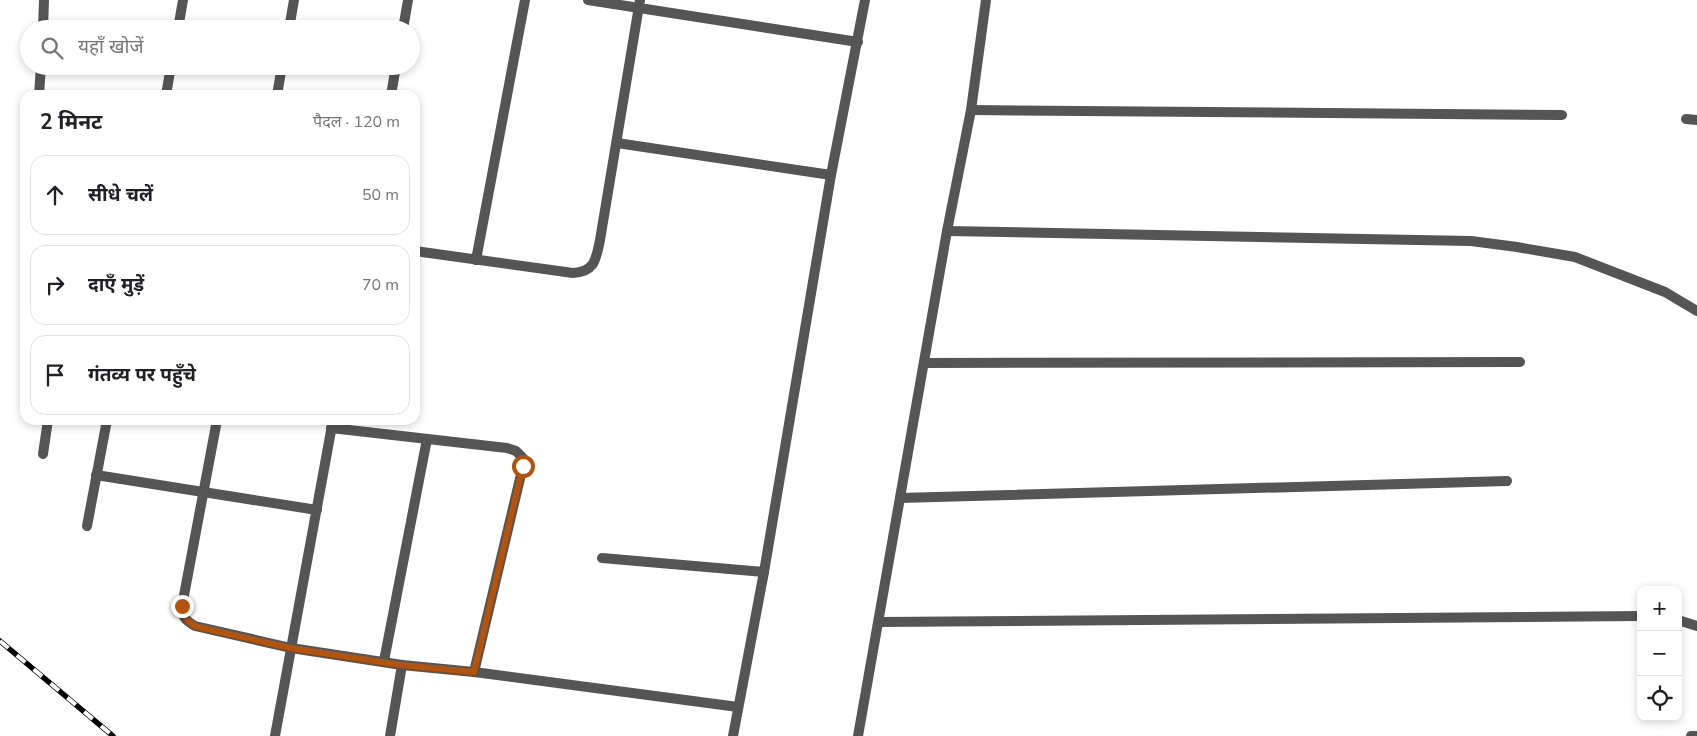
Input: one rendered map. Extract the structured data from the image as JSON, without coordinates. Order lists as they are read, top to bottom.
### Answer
{
  "page": {
    "search": "यहाँ खोजें",
    "heading": ["2 मिनट", "पैदल · 120 m"],
    "list": [
      ["सीधे चलें", "50 m"],
      ["दाएँ मुड़ें", "70 m"],
      "गंतव्य पर पहुँचे"
    ],
    "map_buttons": ["+", "−"]
  }
}
